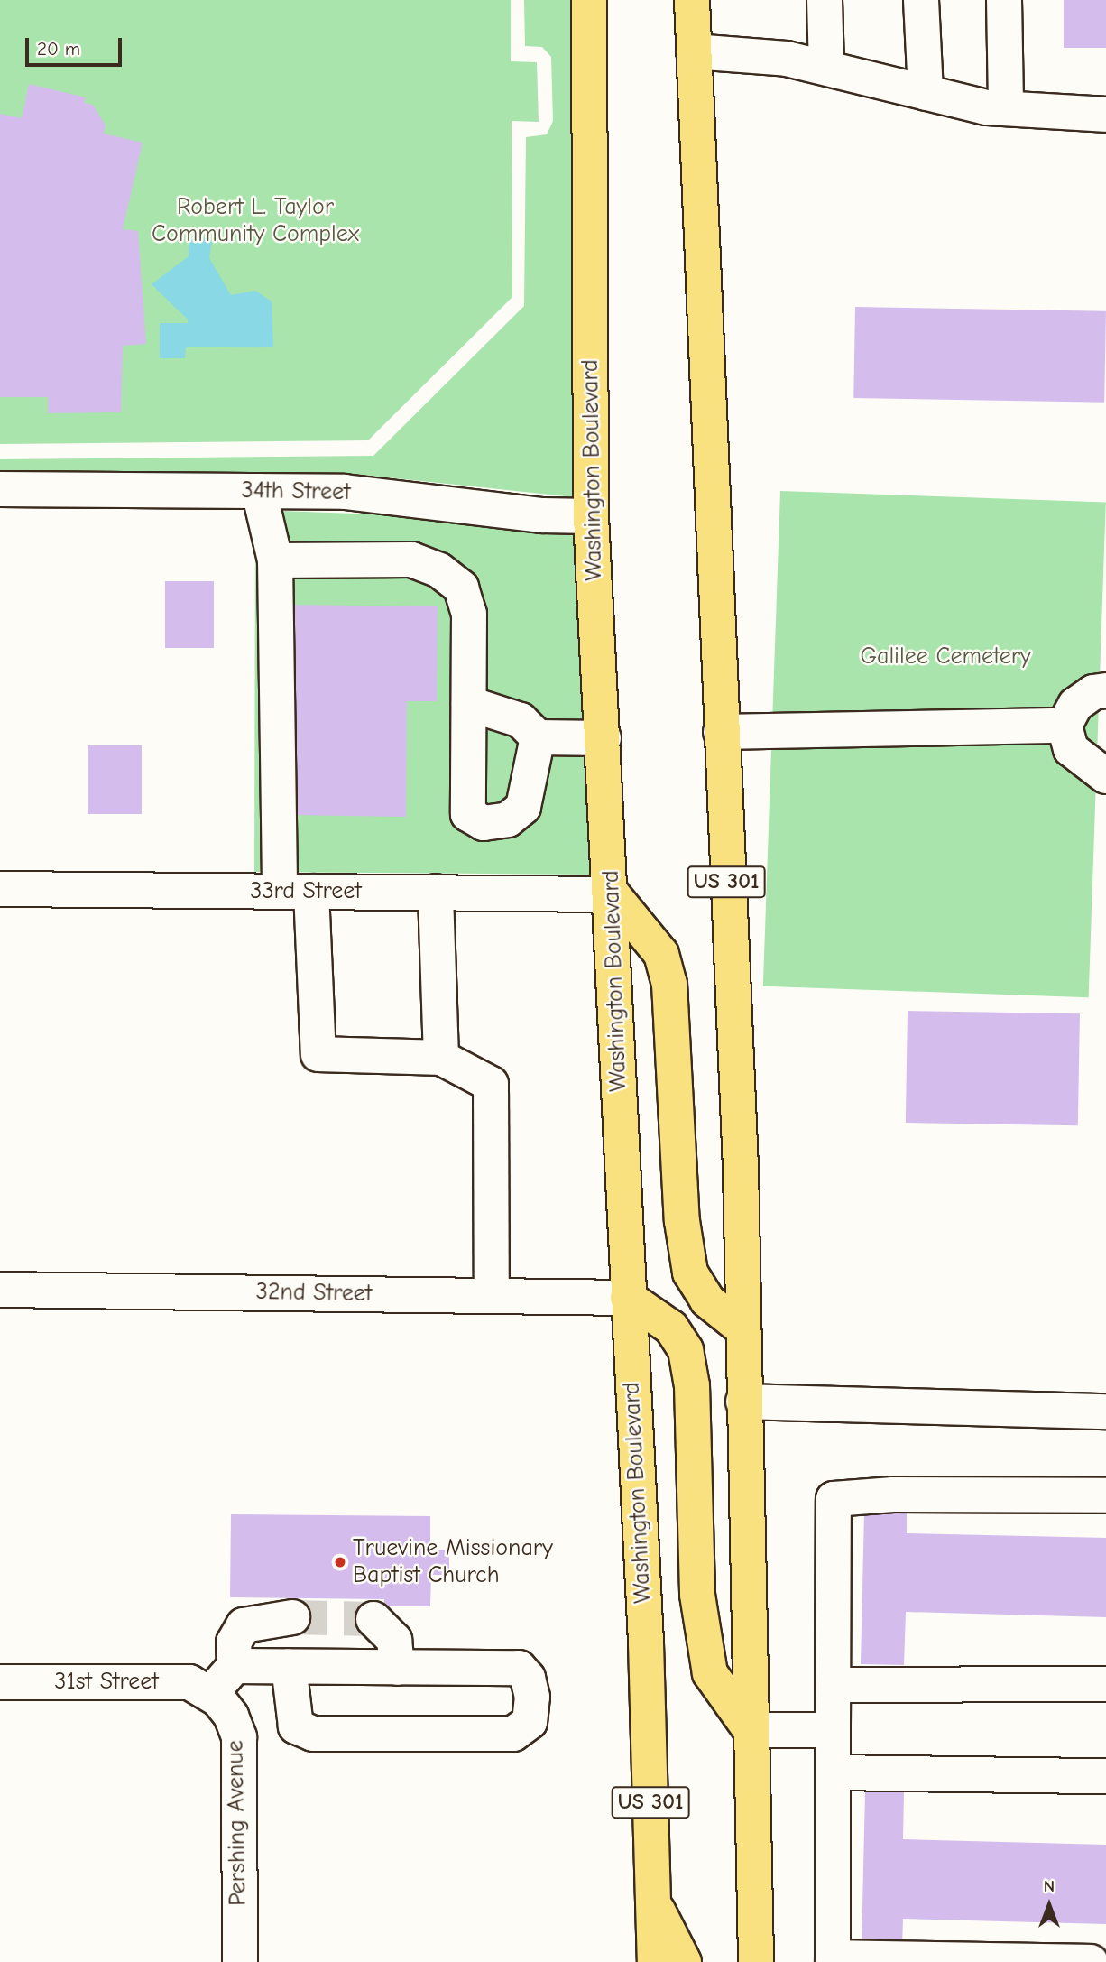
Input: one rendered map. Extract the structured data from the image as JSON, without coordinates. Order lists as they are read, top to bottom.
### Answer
{
  "streets": {
    "main road": ["Washington Boulevard", "US 301"],
    "street": [
      "34th Street",
      "33rd Street",
      "32nd Street",
      "31st Street",
      "Pershing Avenue"
    ]
  },
  "crossings": [
    ["Washington Boulevard", "34th Street"],
    ["Washington Boulevard", "33rd Street"],
    ["Washington Boulevard", "32nd Street"],
    ["31st Street", "Pershing Avenue"]
  ],
  "parks": ["Robert L. Taylor Community Complex", "Galilee Cemetery"],
  "places": ["Truevine Missionary Baptist Church"],
  "scale_bar": "20 m",
  "north": "top"
}
